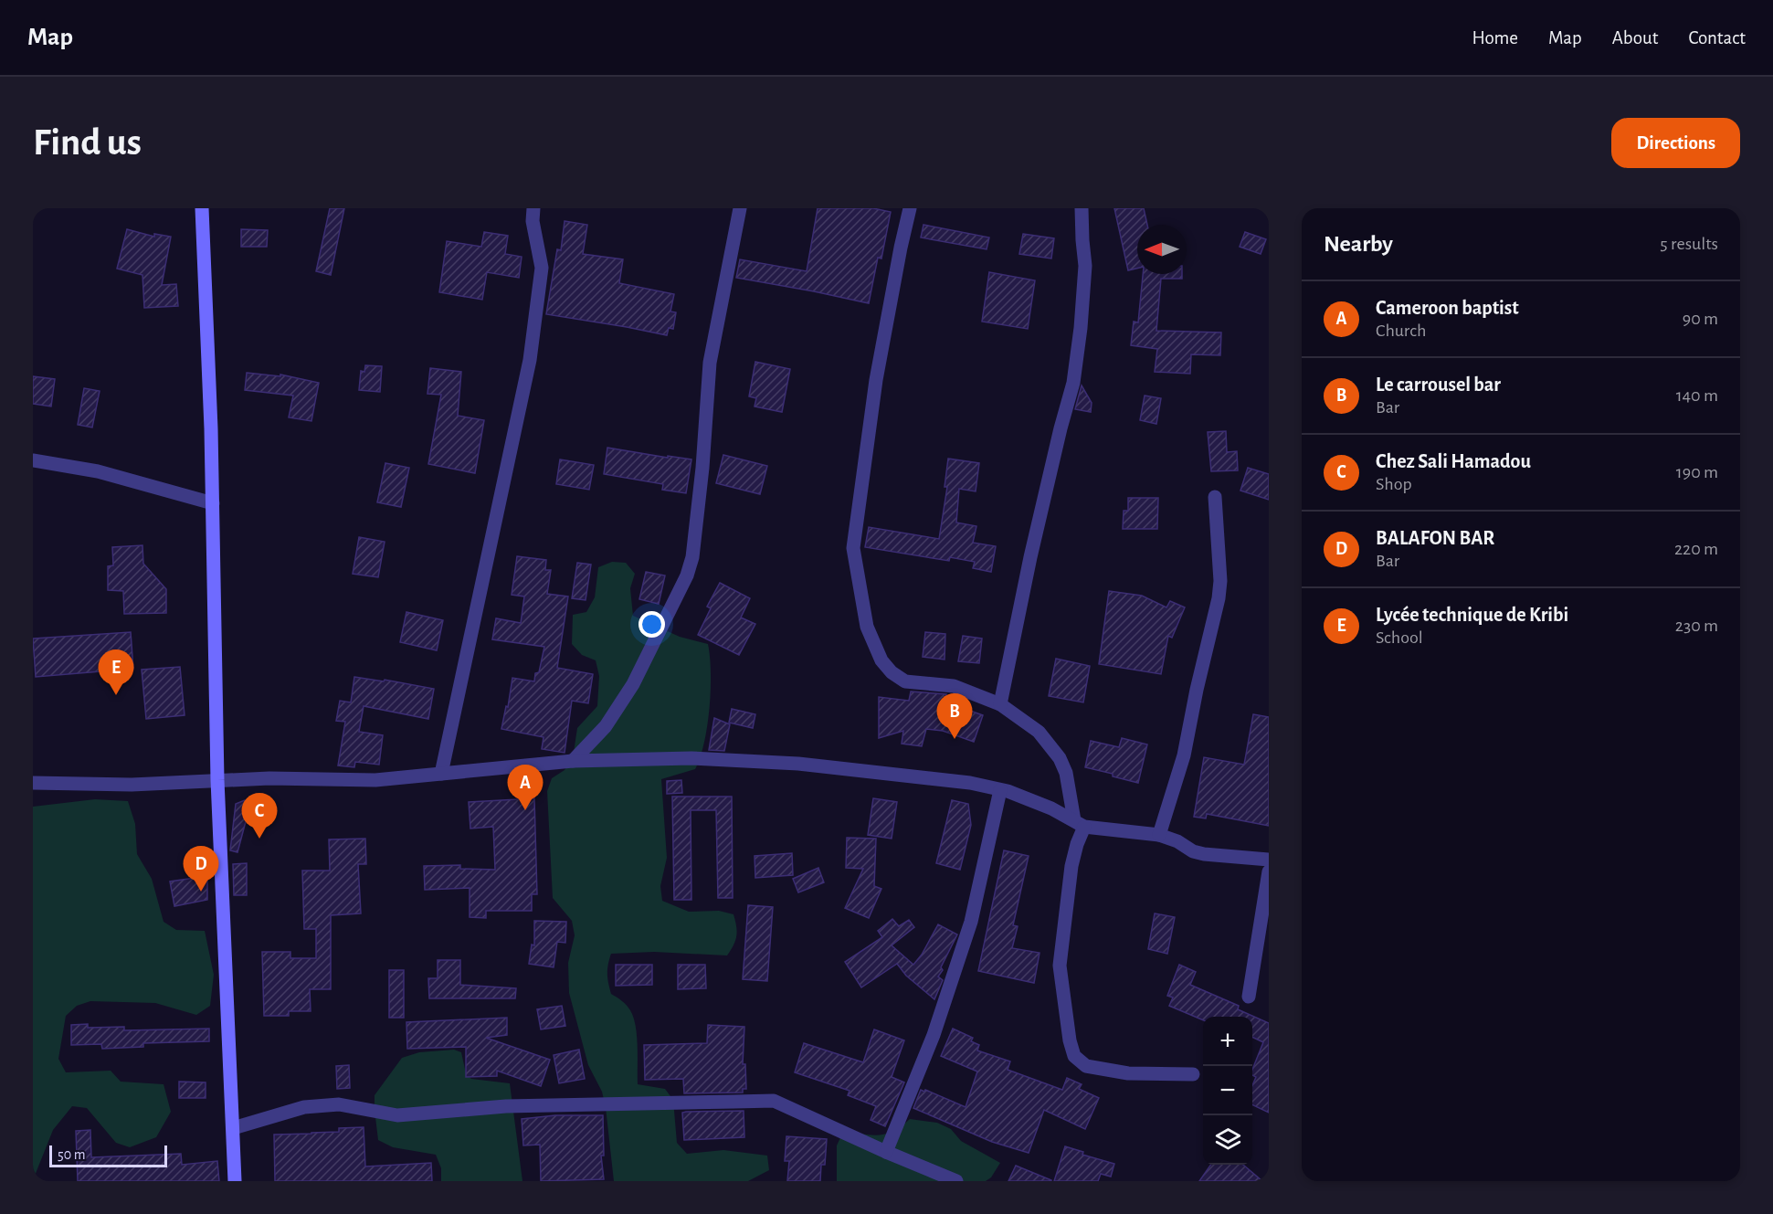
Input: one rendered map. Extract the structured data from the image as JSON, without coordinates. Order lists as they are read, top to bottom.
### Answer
{
  "scale_bar": "50 m",
  "north": "left",
  "page": {
    "header": "Map",
    "nav": [
      "Home",
      "Map",
      "About",
      "Contact"
    ],
    "buttons": "Directions",
    "title": "Find us",
    "heading": ["Nearby", "5 results"],
    "list": [
      {
        "mark": "A",
        "name": "Cameroon baptist",
        "note": "Church",
        "value": "90 m"
      },
      {
        "mark": "B",
        "name": "Le carrousel bar",
        "note": "Bar",
        "value": "140 m"
      },
      {
        "mark": "C",
        "name": "Chez Sali Hamadou",
        "note": "Shop",
        "value": "190 m"
      },
      {
        "mark": "D",
        "name": "BALAFON BAR",
        "note": "Bar",
        "value": "220 m"
      },
      {
        "mark": "E",
        "name": "Lycée technique de Kribi",
        "note": "School",
        "value": "230 m"
      }
    ],
    "pins": [
      "E",
      "B",
      "A",
      "C",
      "D"
    ],
    "map_buttons": ["+", "−"],
    "scale": "50 m"
  }
}
